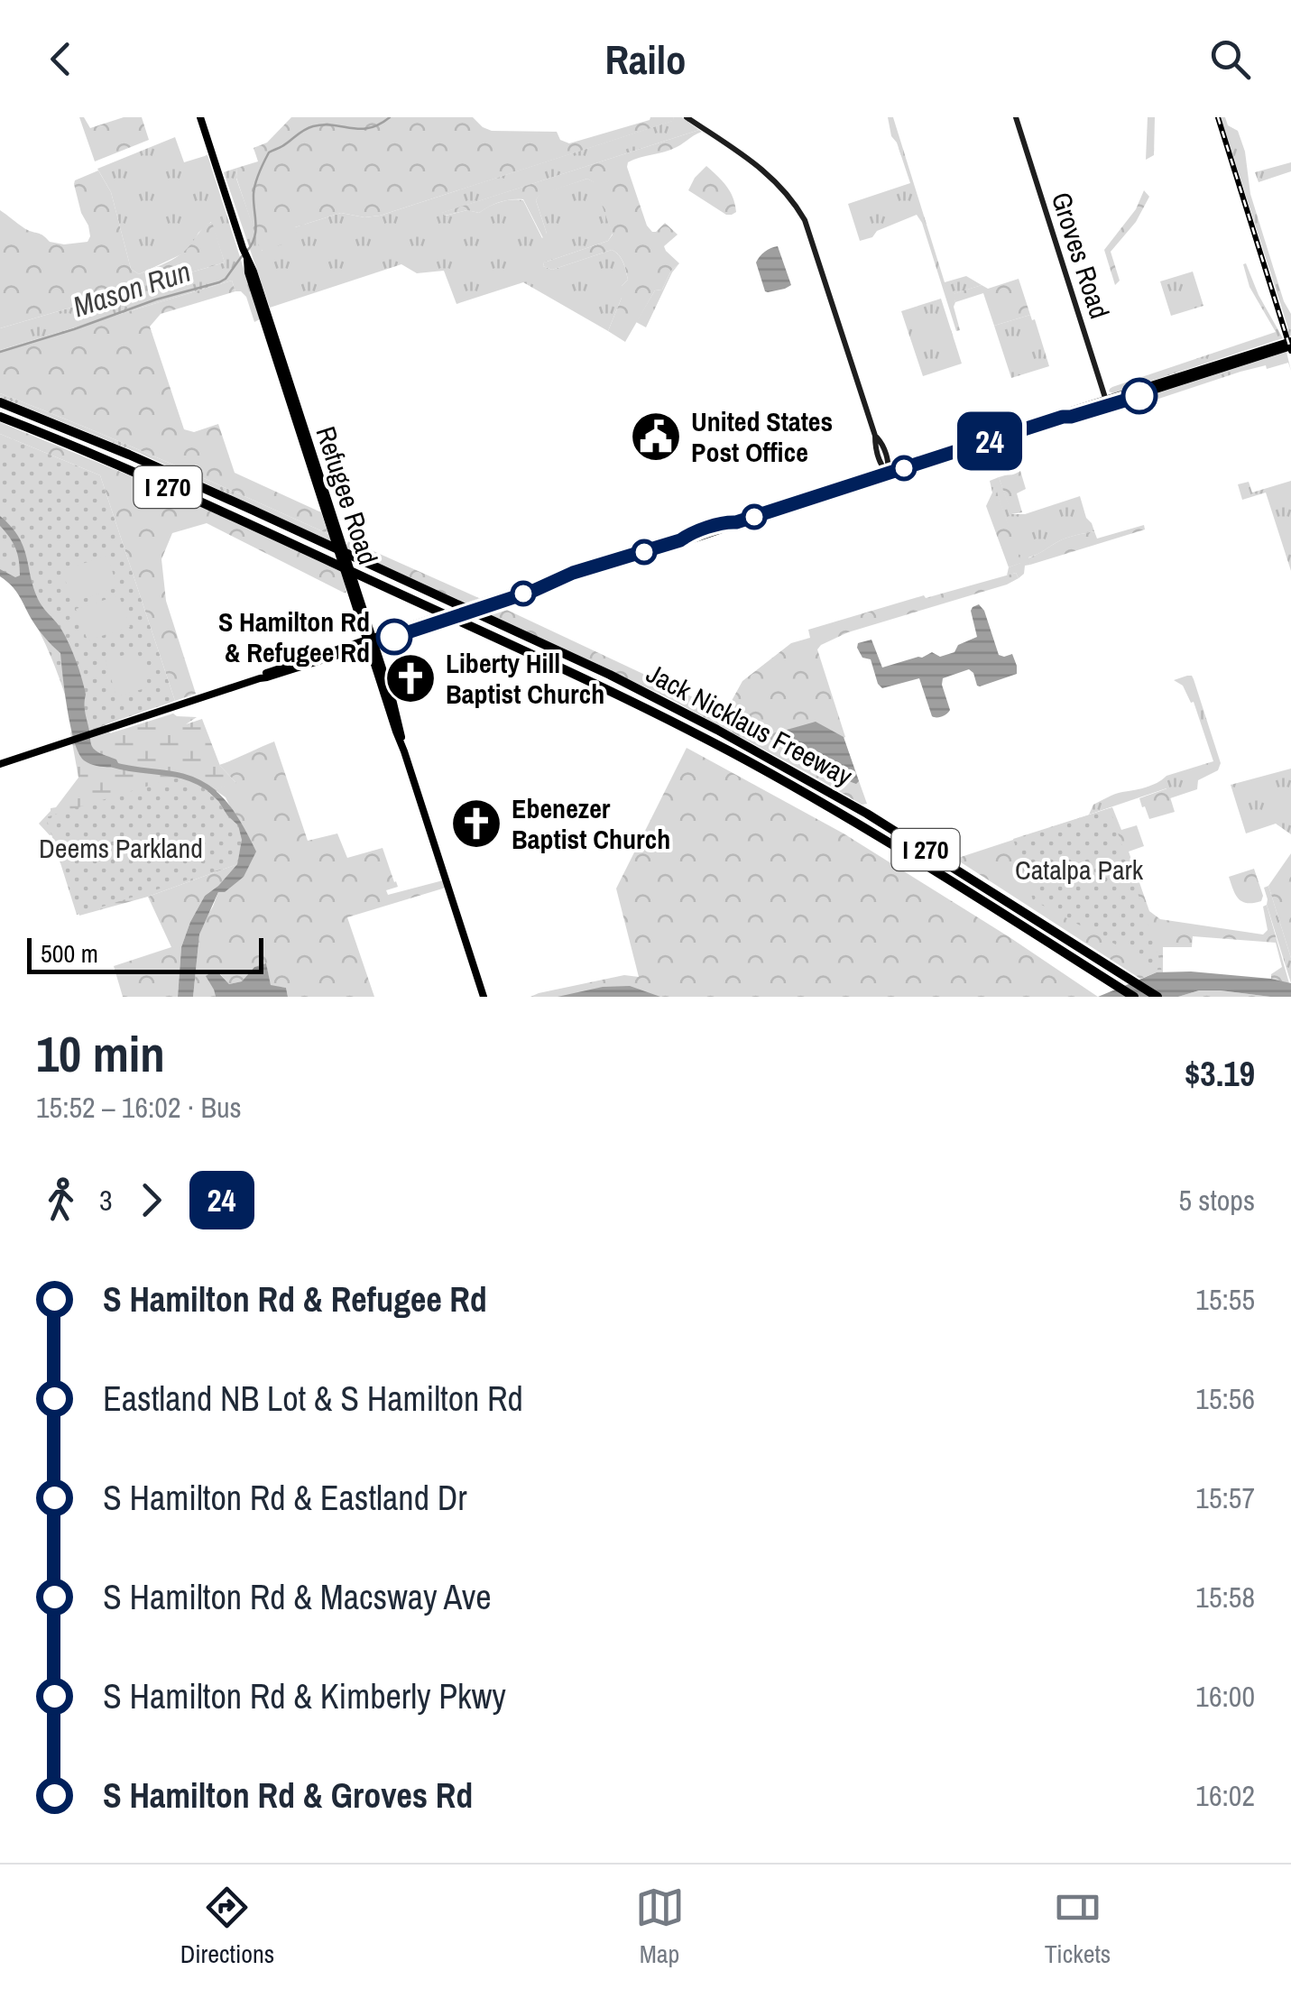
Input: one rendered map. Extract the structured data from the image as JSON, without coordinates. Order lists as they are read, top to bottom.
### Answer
{
  "streets": {
    "highway": ["I 270", "Jack Nicklaus Freeway"],
    "main road": ["Refugee Road"],
    "street": ["Groves Road"]
  },
  "water": ["Mason Run"],
  "parks": ["Deems Parkland", "Catalpa Park"],
  "places": {
    "public building": ["United States Post Office"],
    "other": ["S Hamilton Rd & Refugee Rd"],
    "church": ["Liberty Hill Baptist Church", "Ebenezer Baptist Church"]
  },
  "lines": ["bus line 24"],
  "scale_bar": "500 m",
  "page": {
    "header": "Railo",
    "on_map": "24",
    "scale": "500 m",
    "heading": ["10 min", "15:52 – 16:02 · Bus", "$3.19"],
    "legs": ["3", "24", "5 stops"],
    "list": [
      {
        "name": "S Hamilton Rd & Refugee Rd",
        "value": "15:55"
      },
      {
        "name": "Eastland NB Lot & S Hamilton Rd",
        "value": "15:56"
      },
      {
        "name": "S Hamilton Rd & Eastland Dr",
        "value": "15:57"
      },
      {
        "name": "S Hamilton Rd & Macsway Ave",
        "value": "15:58"
      },
      {
        "name": "S Hamilton Rd & Kimberly Pkwy",
        "value": "16:00"
      },
      {
        "name": "S Hamilton Rd & Groves Rd",
        "value": "16:02"
      }
    ],
    "tabs": ["Directions", "Map", "Tickets"]
  }
}
